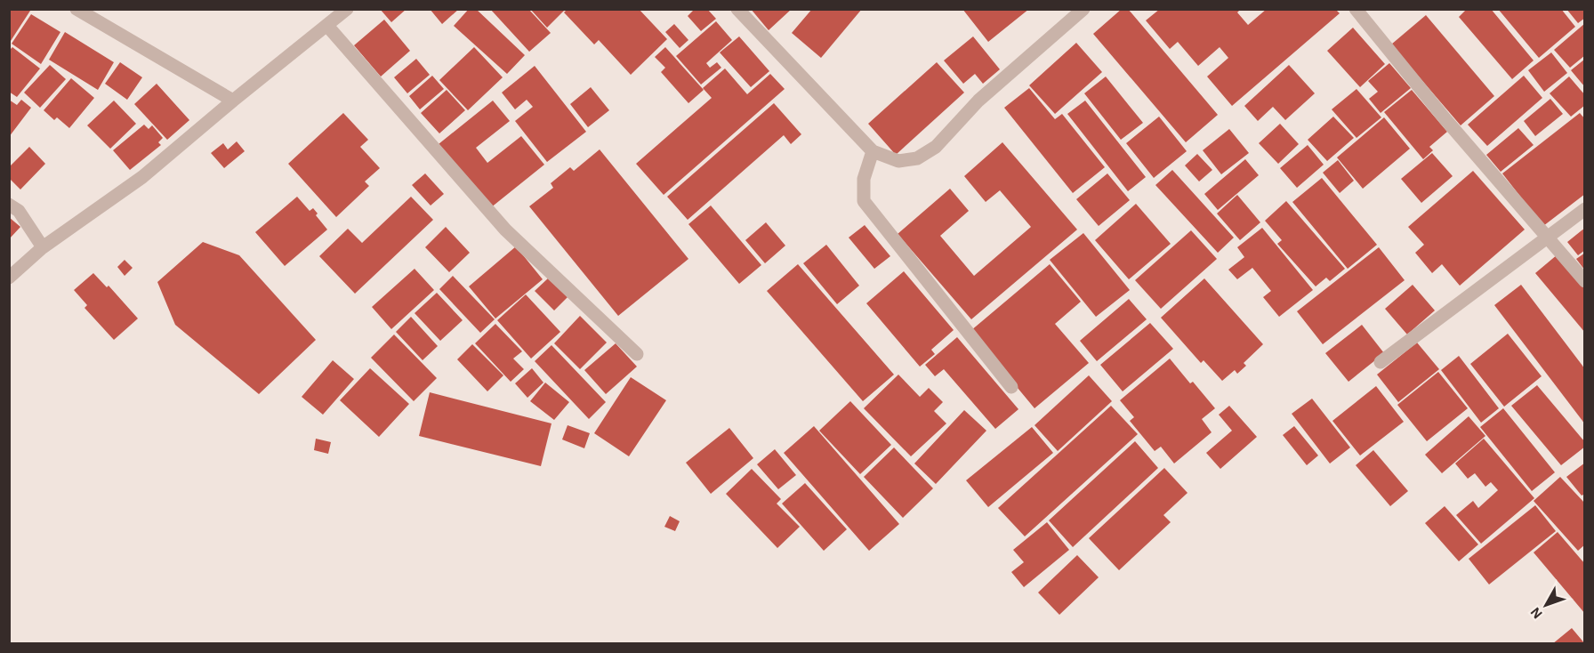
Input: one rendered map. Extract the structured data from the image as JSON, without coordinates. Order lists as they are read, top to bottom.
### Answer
{
  "north": "bottom left"
}
